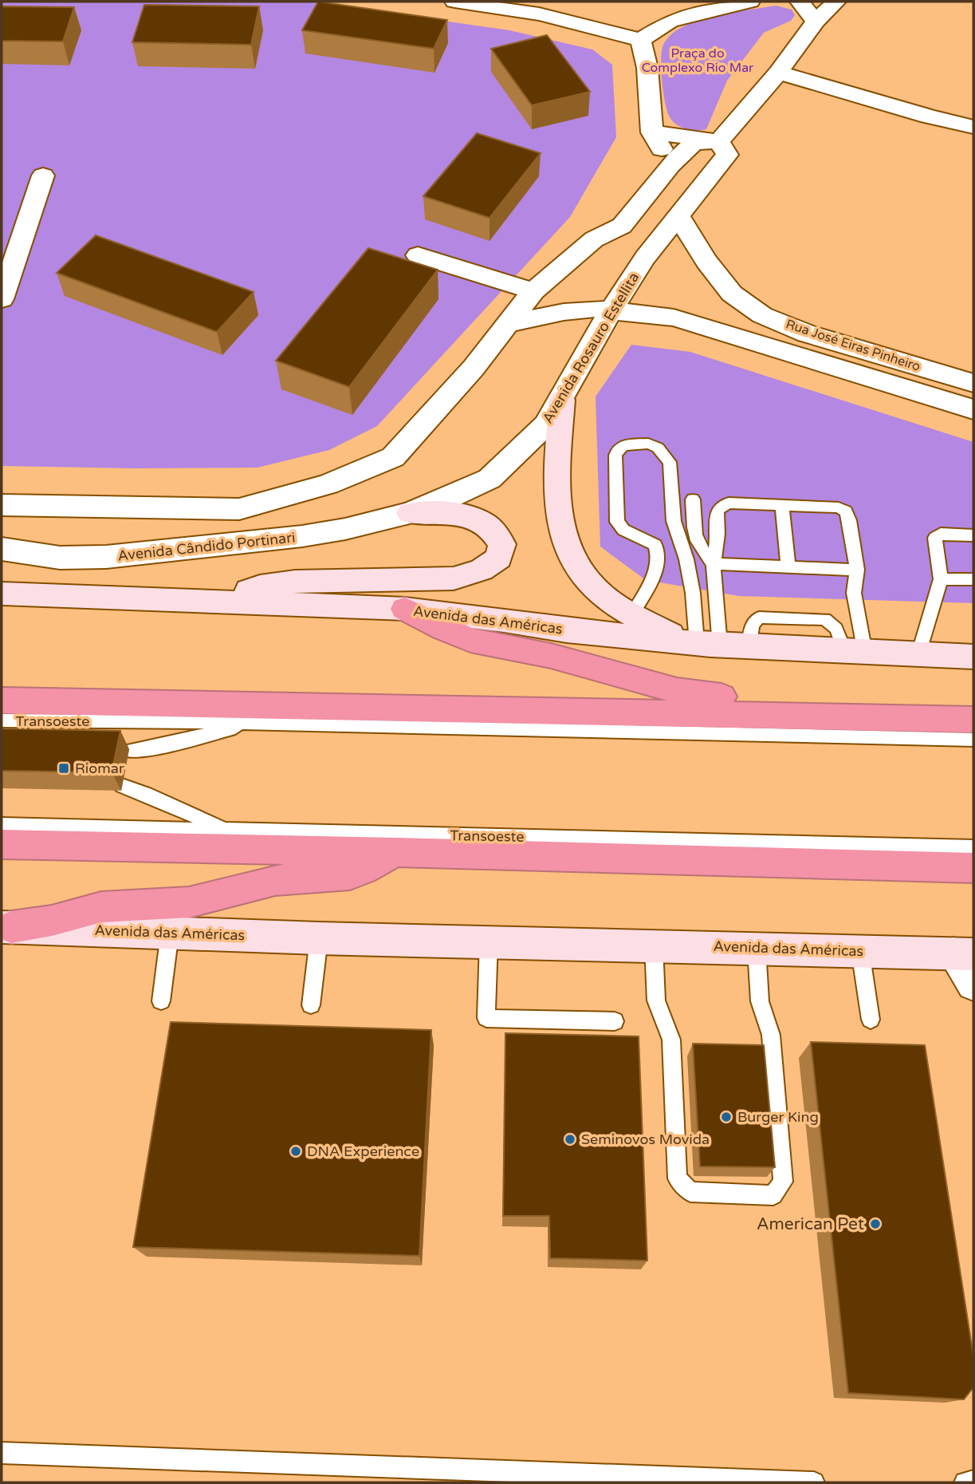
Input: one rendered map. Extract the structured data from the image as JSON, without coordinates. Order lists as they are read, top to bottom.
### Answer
{
  "streets": {
    "main road": ["Avenida das Américas"],
    "street": ["Rua José Eiras Pinheiro", "Avenida Rosauro Estellita", "Avenida Cândido Portinari"],
    "lane": ["Transoeste"]
  },
  "crossings": [
    ["Rua José Eiras Pinheiro", "Avenida Rosauro Estellita"],
    ["Avenida Rosauro Estellita", "Avenida Cândido Portinari"]
  ],
  "parks": ["Praça do Complexo Rio Mar"],
  "places": {
    "transit": ["Riomar"],
    "other": [
      "Burger King",
      "Seminovos Movida",
      "DNA Experience",
      "American Pet"
    ]
  }
}
